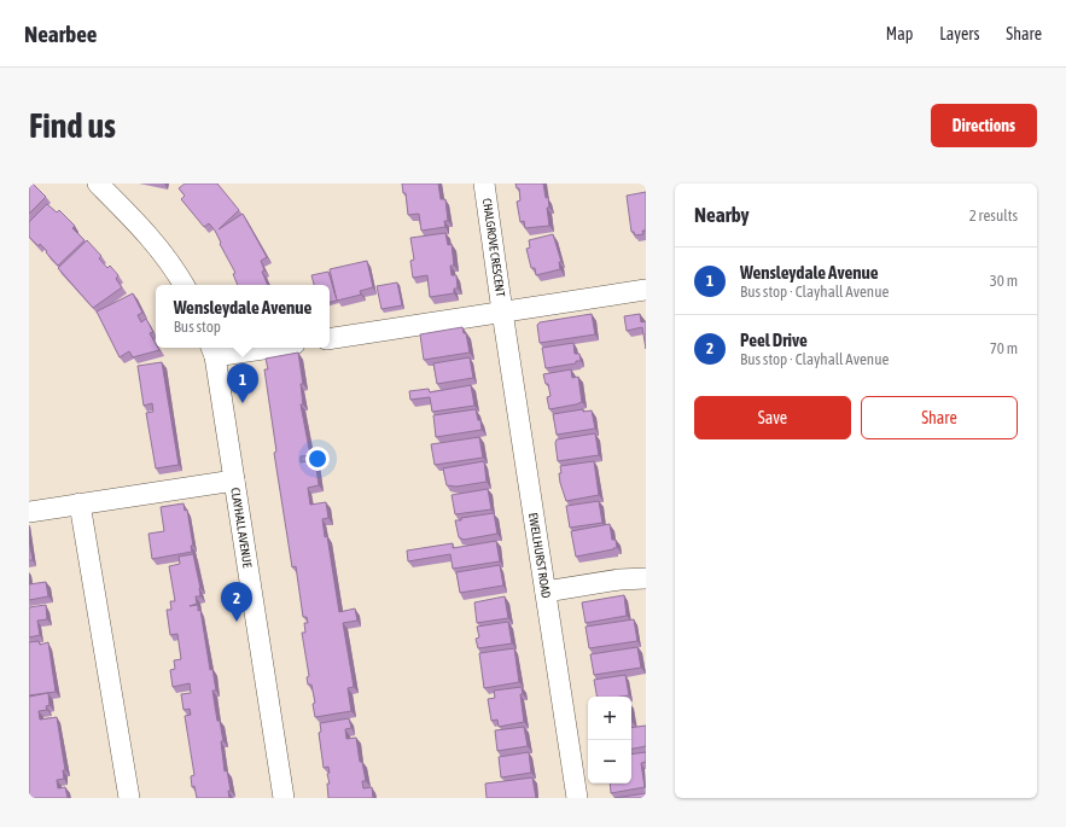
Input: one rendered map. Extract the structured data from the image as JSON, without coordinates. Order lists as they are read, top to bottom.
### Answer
{
  "streets": {
    "street": ["CHALGROVE CRESCENT", "CLAYHALL AVENUE", "EWELLHURST ROAD"]
  },
  "crossings": [
    ["CHALGROVE CRESCENT", "EWELLHURST ROAD"]
  ],
  "page": {
    "header": "Nearbee",
    "nav": ["Map", "Layers", "Share"],
    "buttons": [
      "Directions",
      ["Save", "Share"]
    ],
    "title": "Find us",
    "heading": ["Nearby", "2 results"],
    "list": [
      {
        "mark": "1",
        "name": "Wensleydale Avenue",
        "note": "Bus stop · Clayhall Avenue",
        "value": "30 m"
      },
      {
        "mark": "2",
        "name": "Peel Drive",
        "note": "Bus stop · Clayhall Avenue",
        "value": "70 m"
      }
    ],
    "popup": ["Wensleydale Avenue", "Bus stop"],
    "pins": ["1", "2"],
    "map_buttons": ["+", "−"]
  }
}
